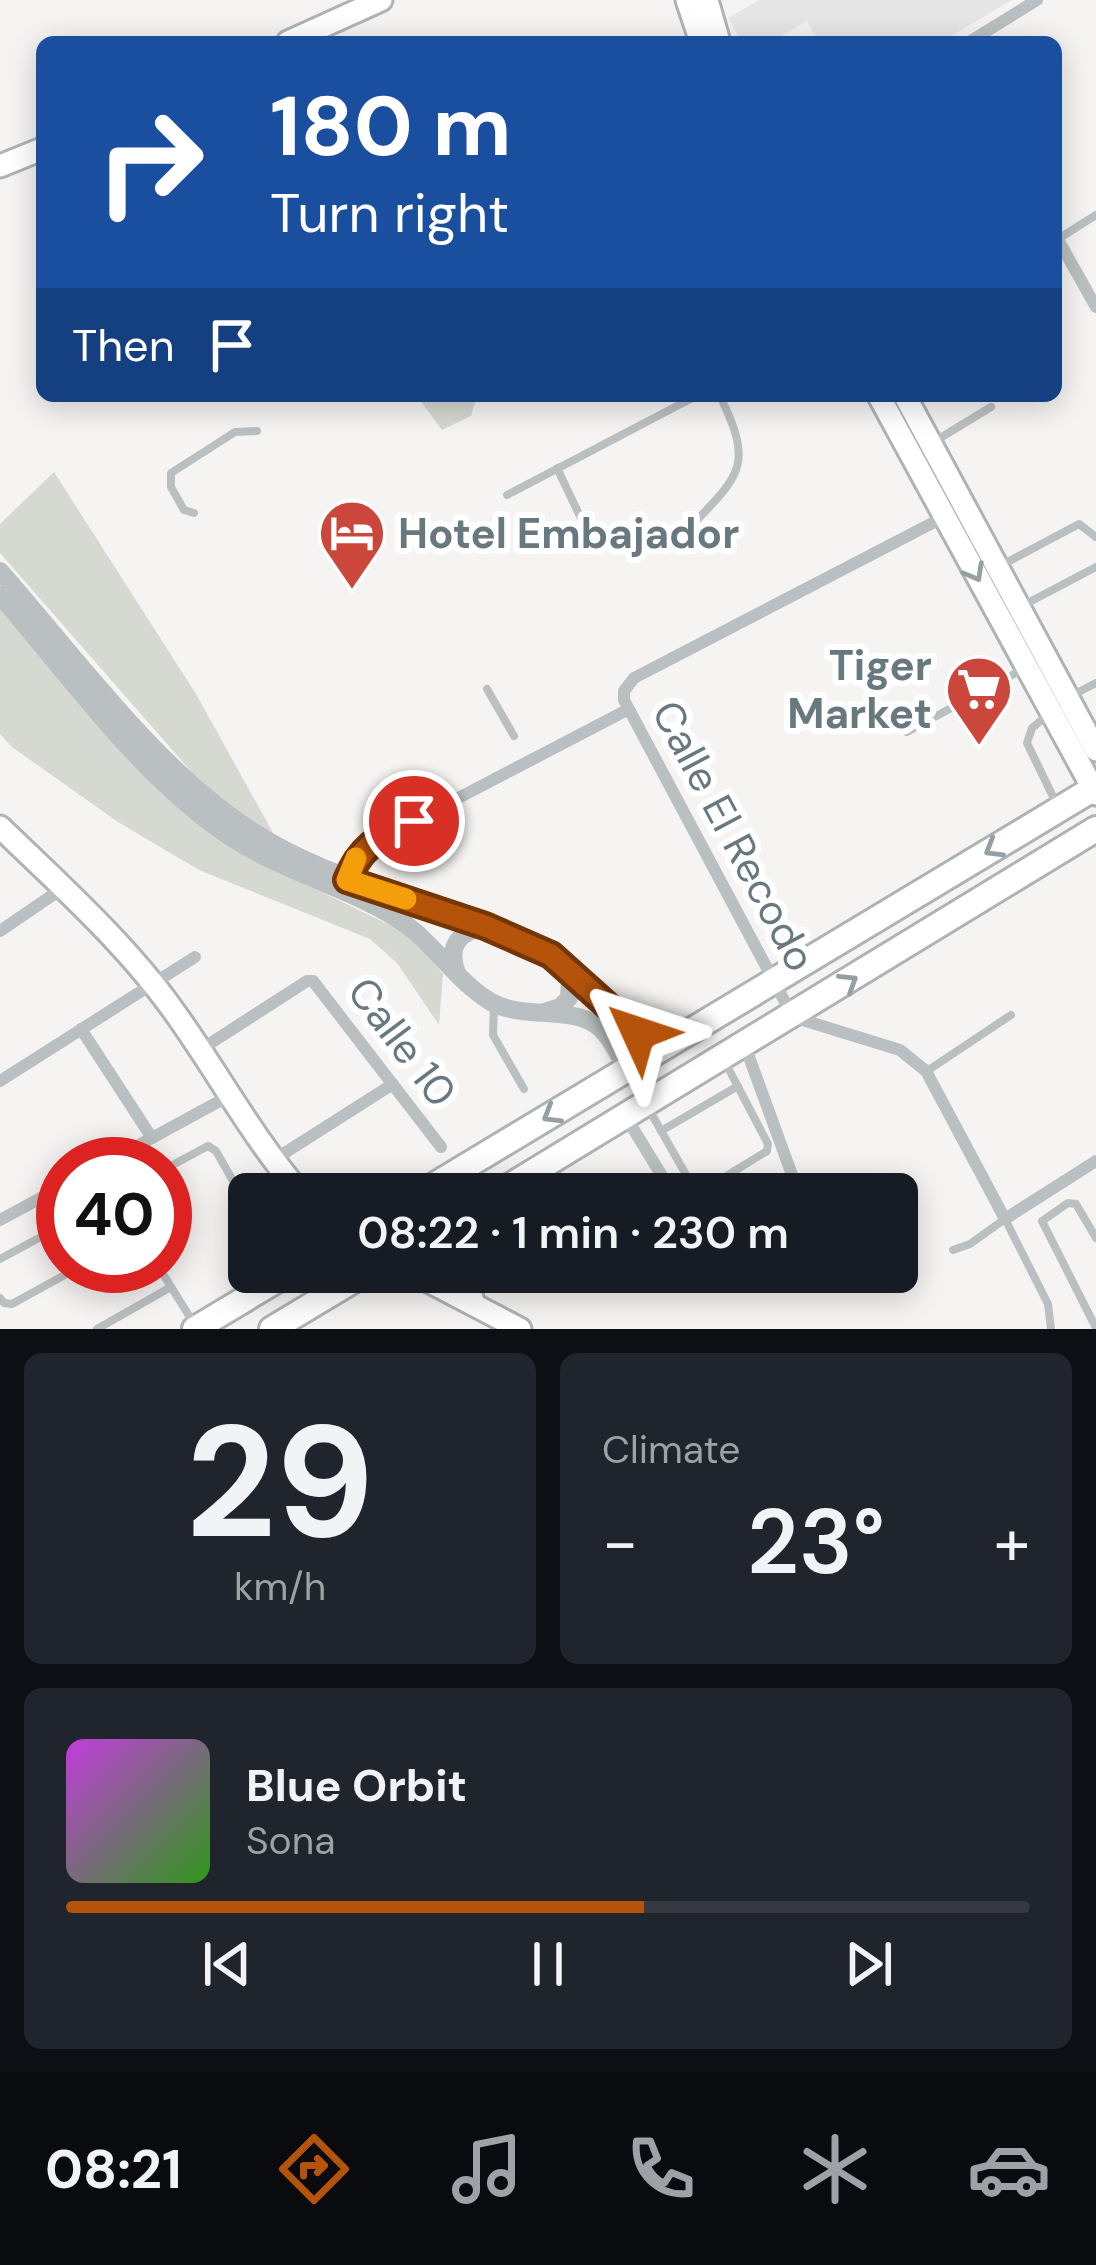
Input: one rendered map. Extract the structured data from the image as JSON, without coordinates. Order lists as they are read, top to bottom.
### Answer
{
  "streets": {
    "street": ["Calle El Recodo", "Calle 10"]
  },
  "places": {
    "hotel": ["Hotel Embajador"],
    "supermarket": ["Tiger Market"]
  },
  "page": {
    "turn": ["180 m", "Turn right"],
    "then": "Then",
    "limit": "40",
    "trip": "08:22 · 1 min · 230 m",
    "tile": [
      ["29", "km/h"],
      "Climate"
    ],
    "heat": ["−", "23°", "+"],
    "song": ["Blue Orbit", "Sona"],
    "tabs": "08:21"
  }
}
